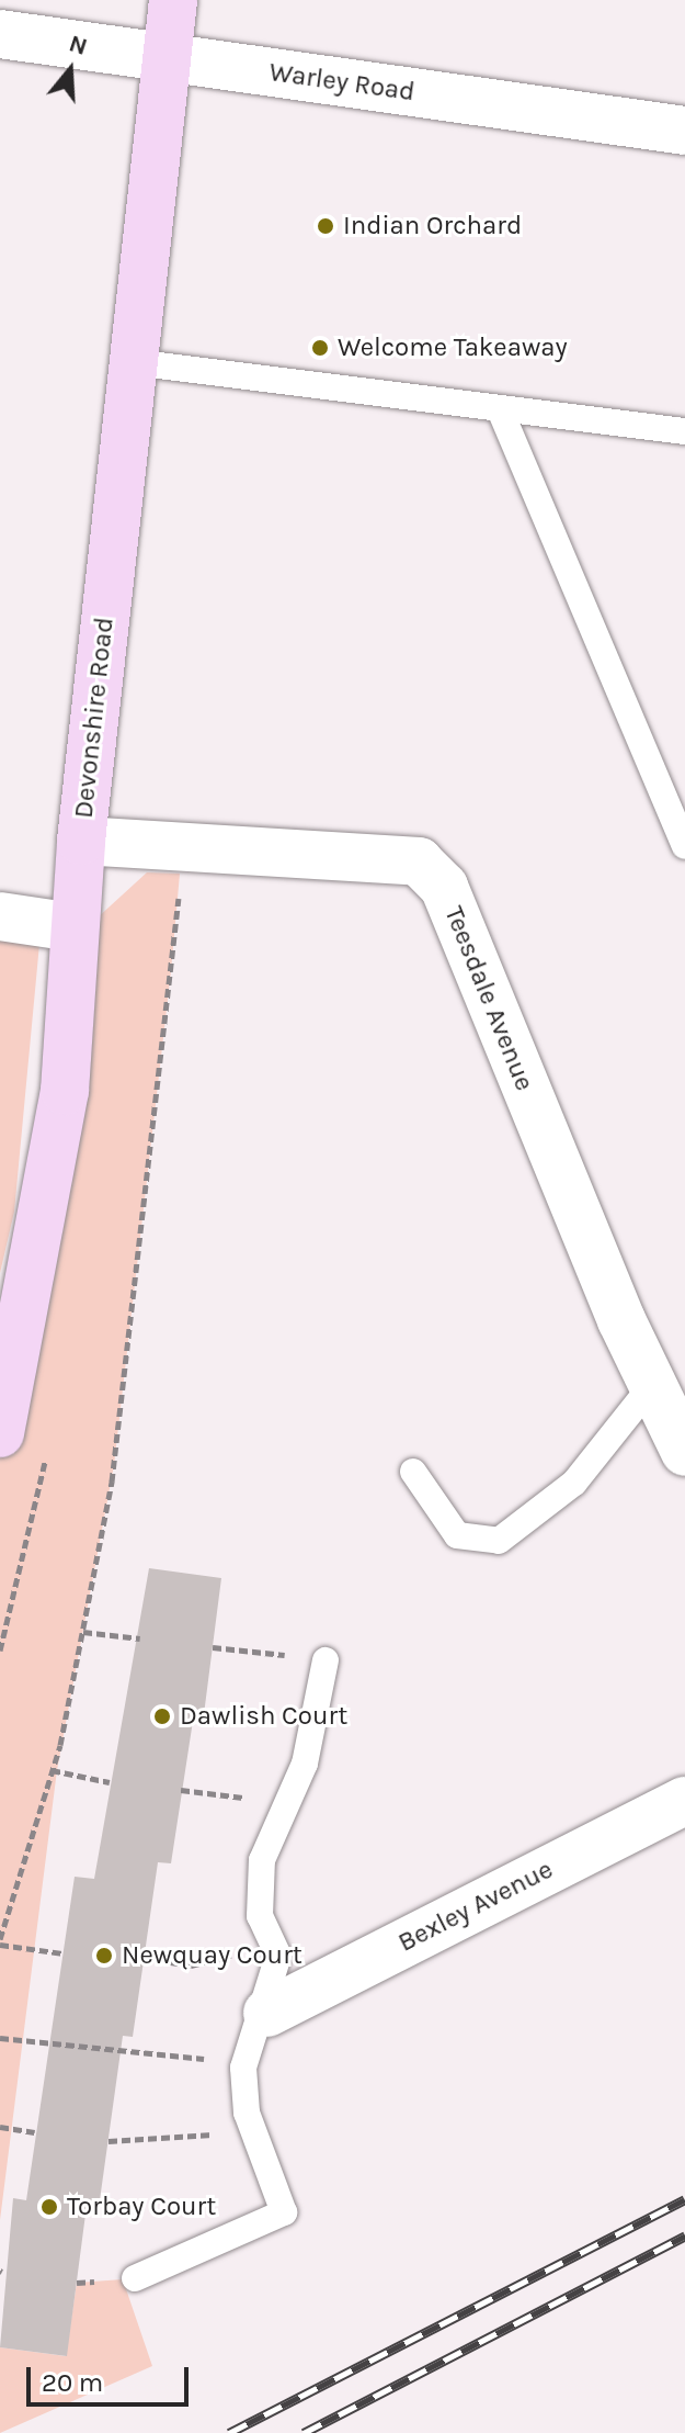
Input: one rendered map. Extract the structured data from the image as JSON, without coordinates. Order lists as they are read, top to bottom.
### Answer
{
  "streets": {
    "main road": ["Devonshire Road"],
    "street": ["Warley Road", "Teesdale Avenue", "Bexley Avenue"]
  },
  "crossings": [
    ["Warley Road", "Devonshire Road"],
    ["Devonshire Road", "Teesdale Avenue"]
  ],
  "places": [
    "Indian Orchard",
    "Welcome Takeaway",
    "Dawlish Court",
    "Newquay Court",
    "Torbay Court"
  ],
  "scale_bar": "20 m",
  "north": "top"
}
